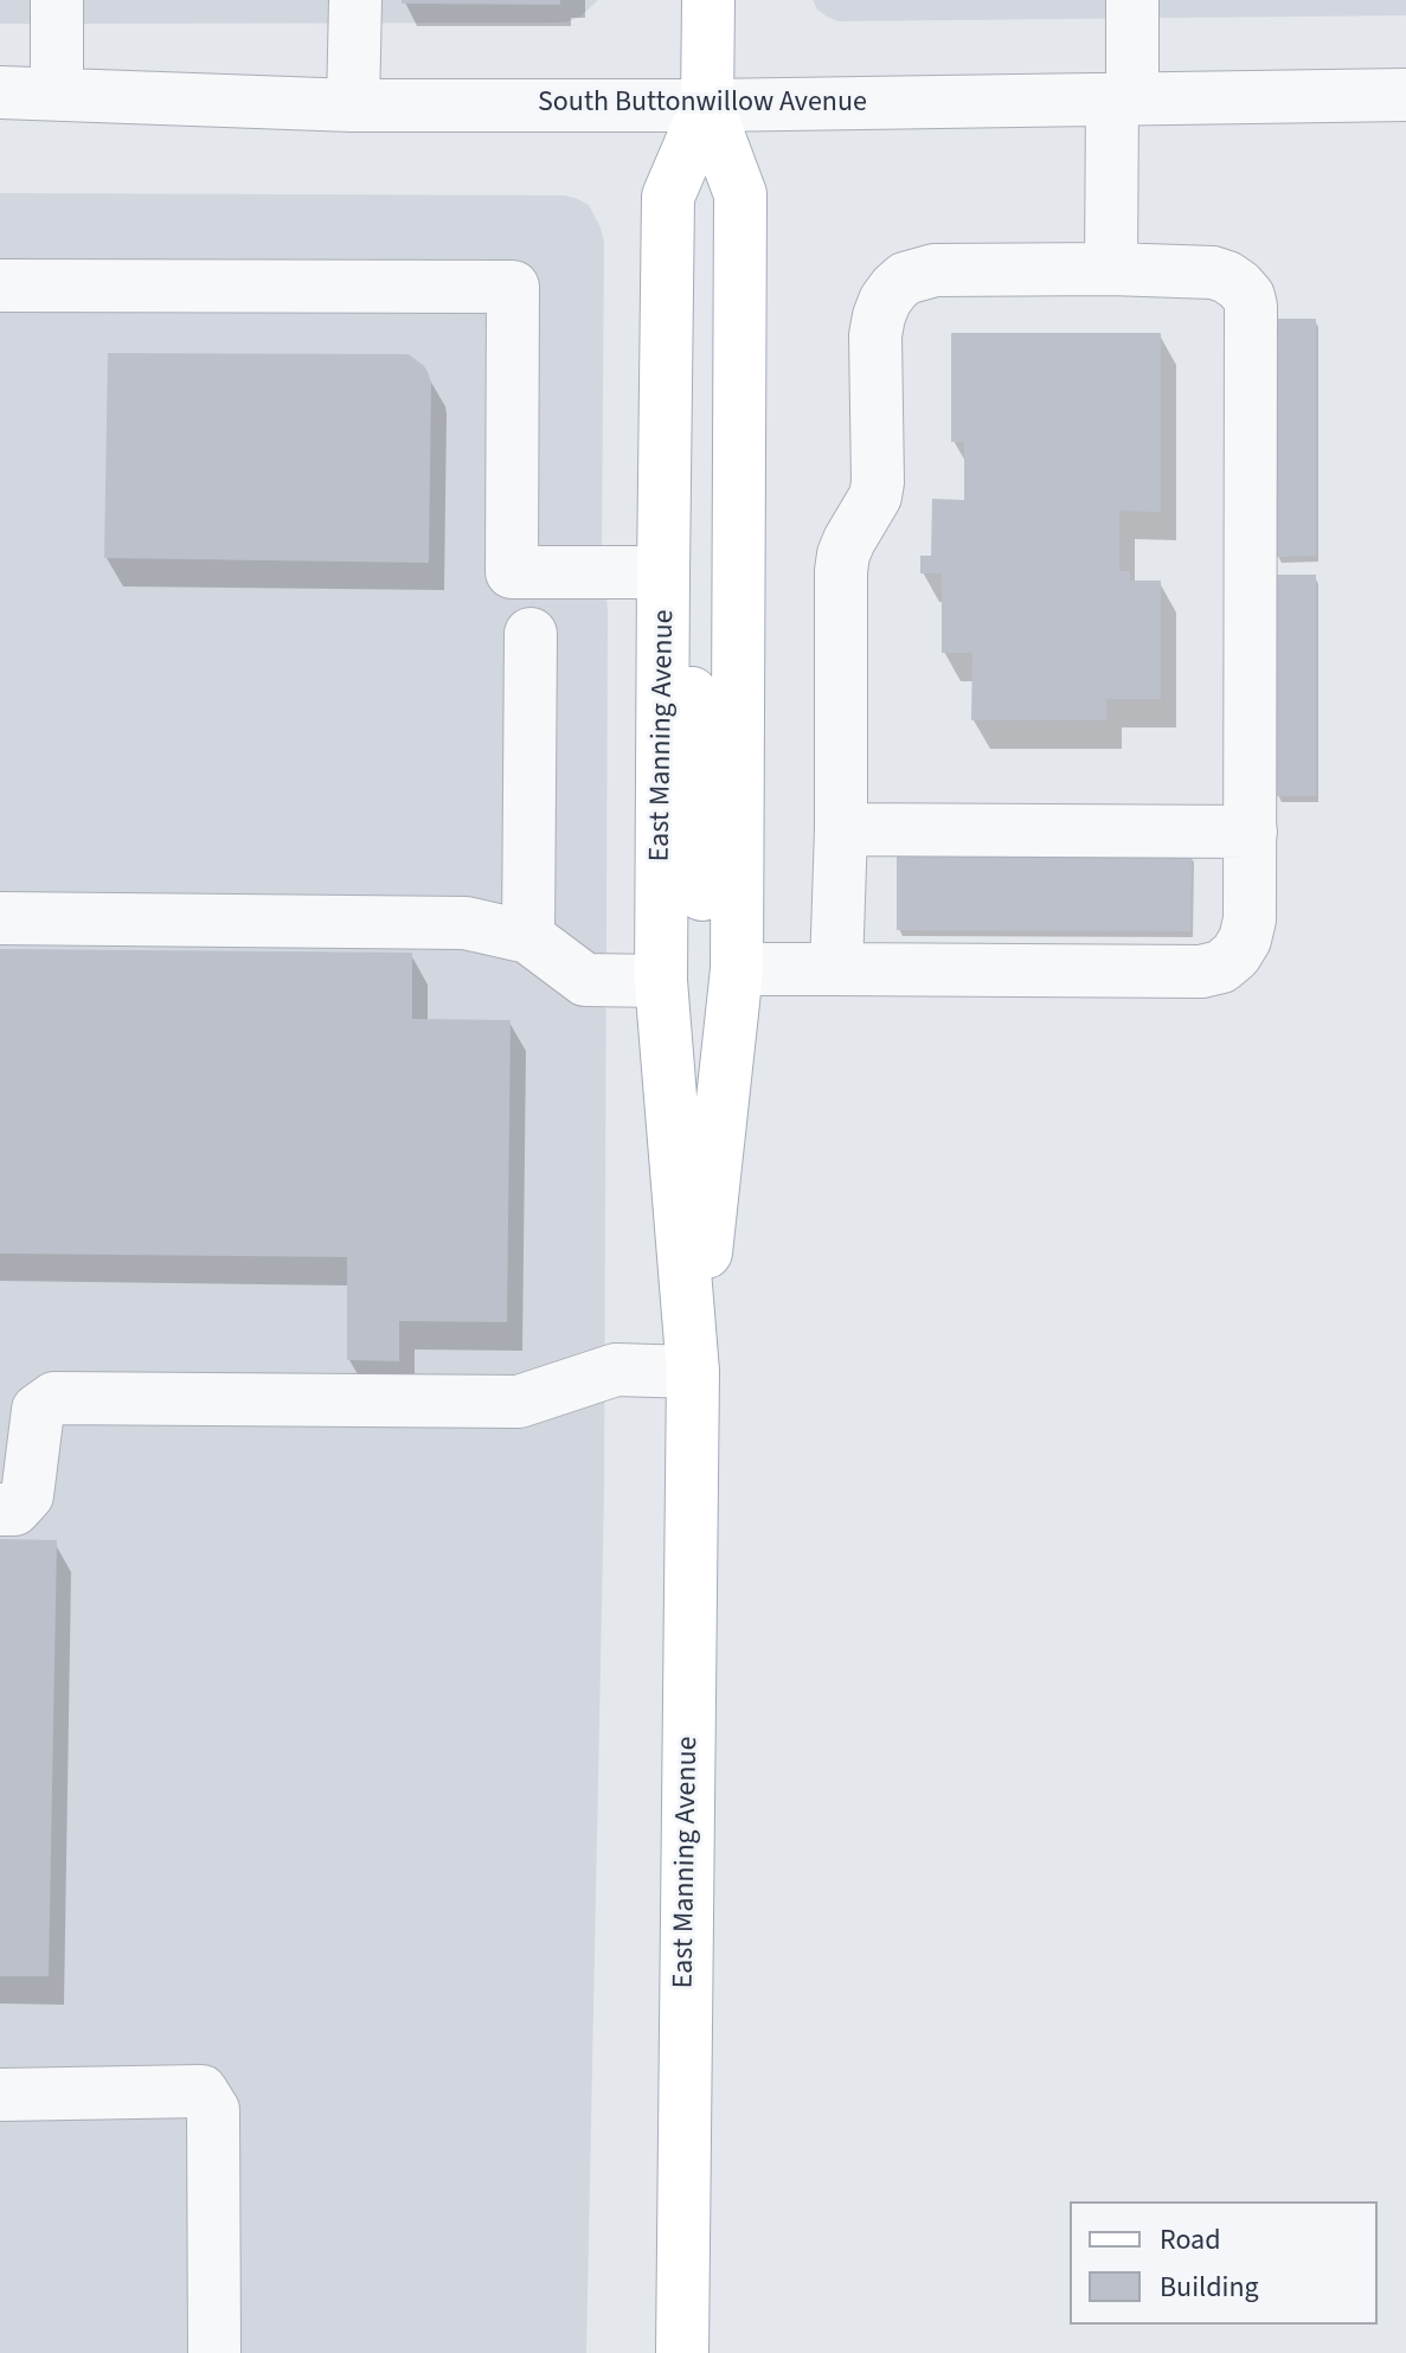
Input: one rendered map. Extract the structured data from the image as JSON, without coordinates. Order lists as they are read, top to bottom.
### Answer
{
  "streets": {
    "main road": ["East Manning Avenue"],
    "street": ["South Buttonwillow Avenue"]
  },
  "crossings": [
    ["South Buttonwillow Avenue", "East Manning Avenue"]
  ],
  "legend": ["Road", "Building"]
}
